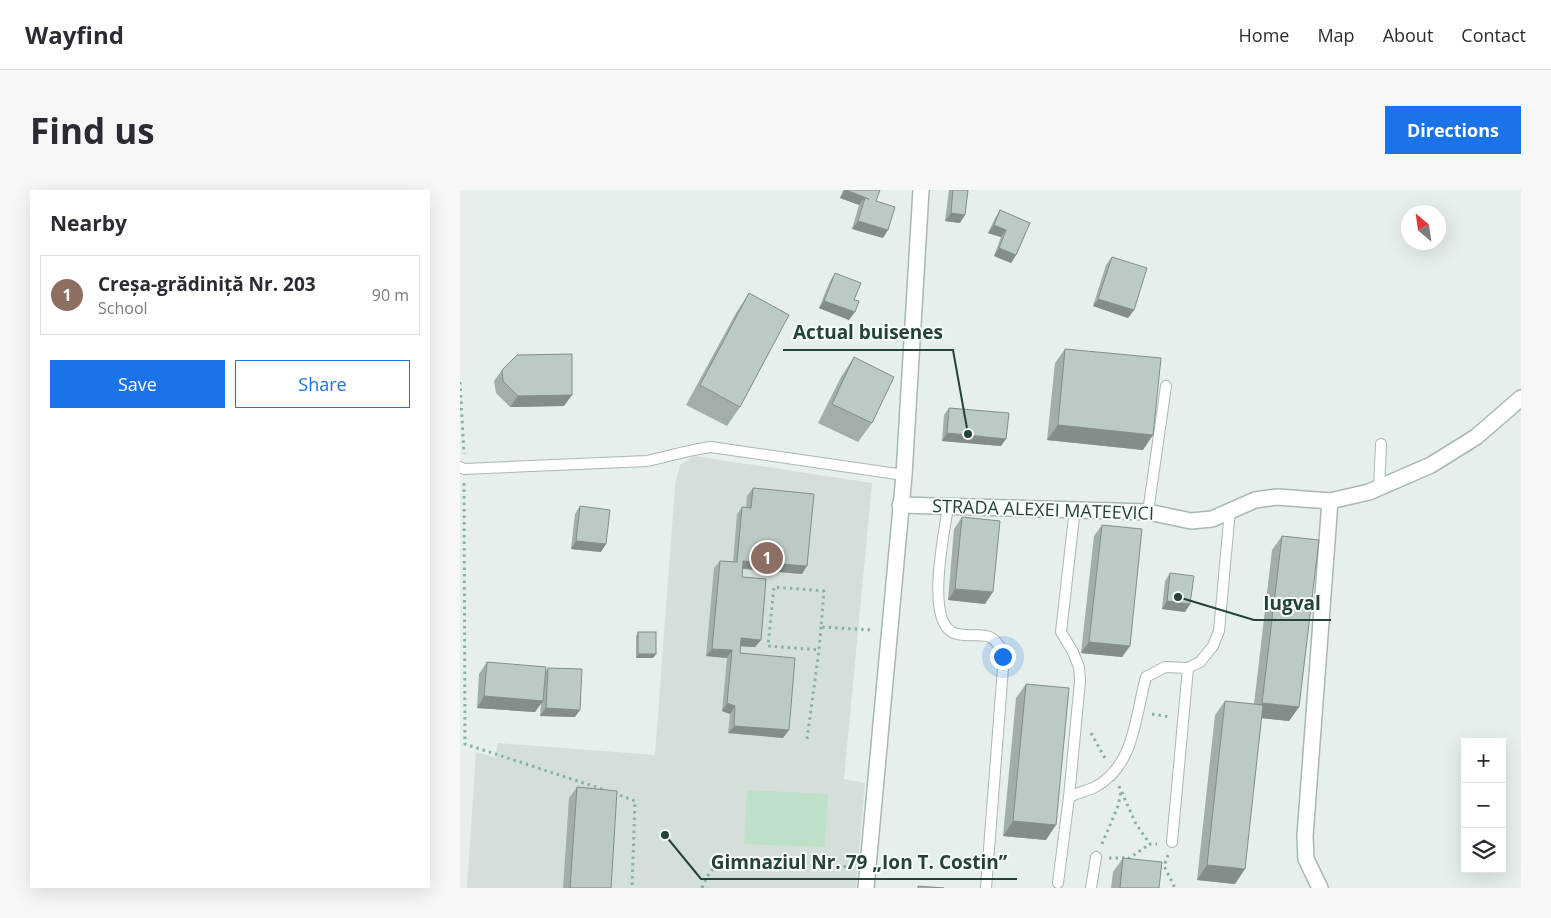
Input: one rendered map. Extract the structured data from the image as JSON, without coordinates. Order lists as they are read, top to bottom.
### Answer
{
  "streets": {
    "street": ["STRADA ALEXEI MATEEVICI"]
  },
  "places": ["Actual buisenes", "Iugval", "Gimnaziul Nr. 79 „Ion T. Costin”"],
  "north": "top left",
  "page": {
    "header": "Wayfind",
    "nav": [
      "Home",
      "Map",
      "About",
      "Contact"
    ],
    "buttons": [
      "Directions",
      ["Save", "Share"]
    ],
    "title": "Find us",
    "heading": "Nearby",
    "list": [
      {
        "mark": "1",
        "name": "Creșa-grădiniță Nr. 203",
        "note": "School",
        "value": "90 m"
      }
    ],
    "pins": "1",
    "map_buttons": ["+", "−"]
  }
}
